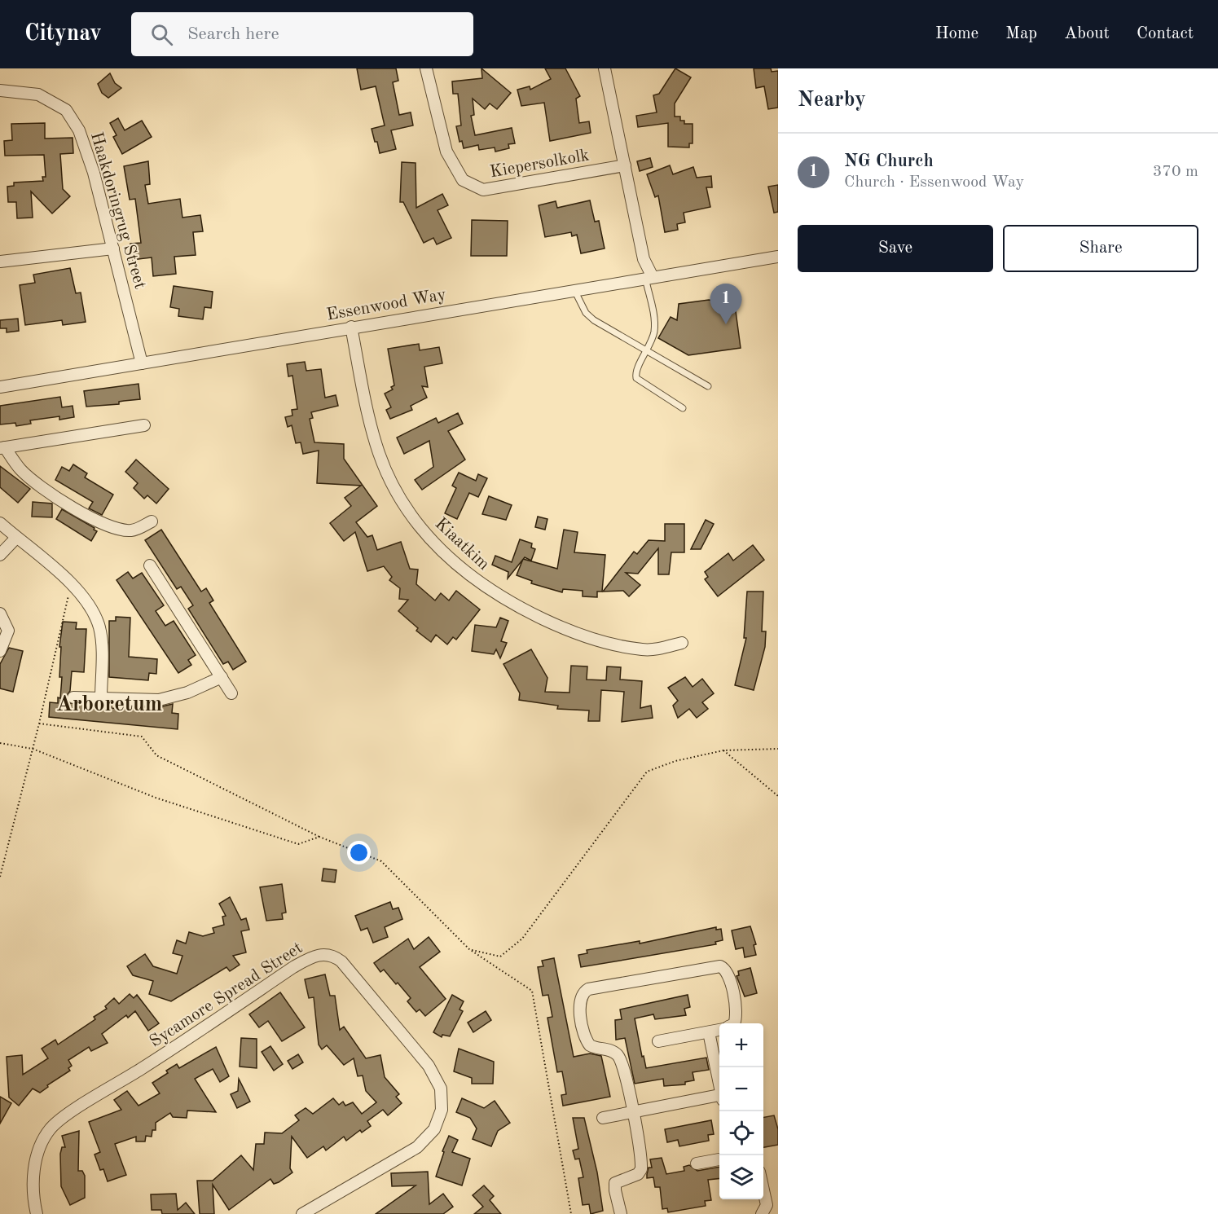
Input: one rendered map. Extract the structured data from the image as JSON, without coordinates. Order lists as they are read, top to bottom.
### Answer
{
  "streets": {
    "street": [
      "Kiepersolkolk",
      "Haakdoringrug Street",
      "Essenwood Way",
      "Kiaatkim",
      "Sycamore Spread Street"
    ]
  },
  "crossings": [
    ["Haakdoringrug Street", "Essenwood Way"],
    ["Essenwood Way", "Kiaatkim"]
  ],
  "districts": ["Arboretum"],
  "page": {
    "header": "Citynav",
    "search": "Search here",
    "nav": [
      "Home",
      "Map",
      "About",
      "Contact"
    ],
    "heading": "Nearby",
    "list": [
      {
        "mark": "1",
        "name": "NG Church",
        "note": "Church · Essenwood Way",
        "value": "370 m"
      }
    ],
    "buttons": ["Save", "Share"],
    "pins": "1",
    "map_buttons": ["+", "−"]
  }
}
